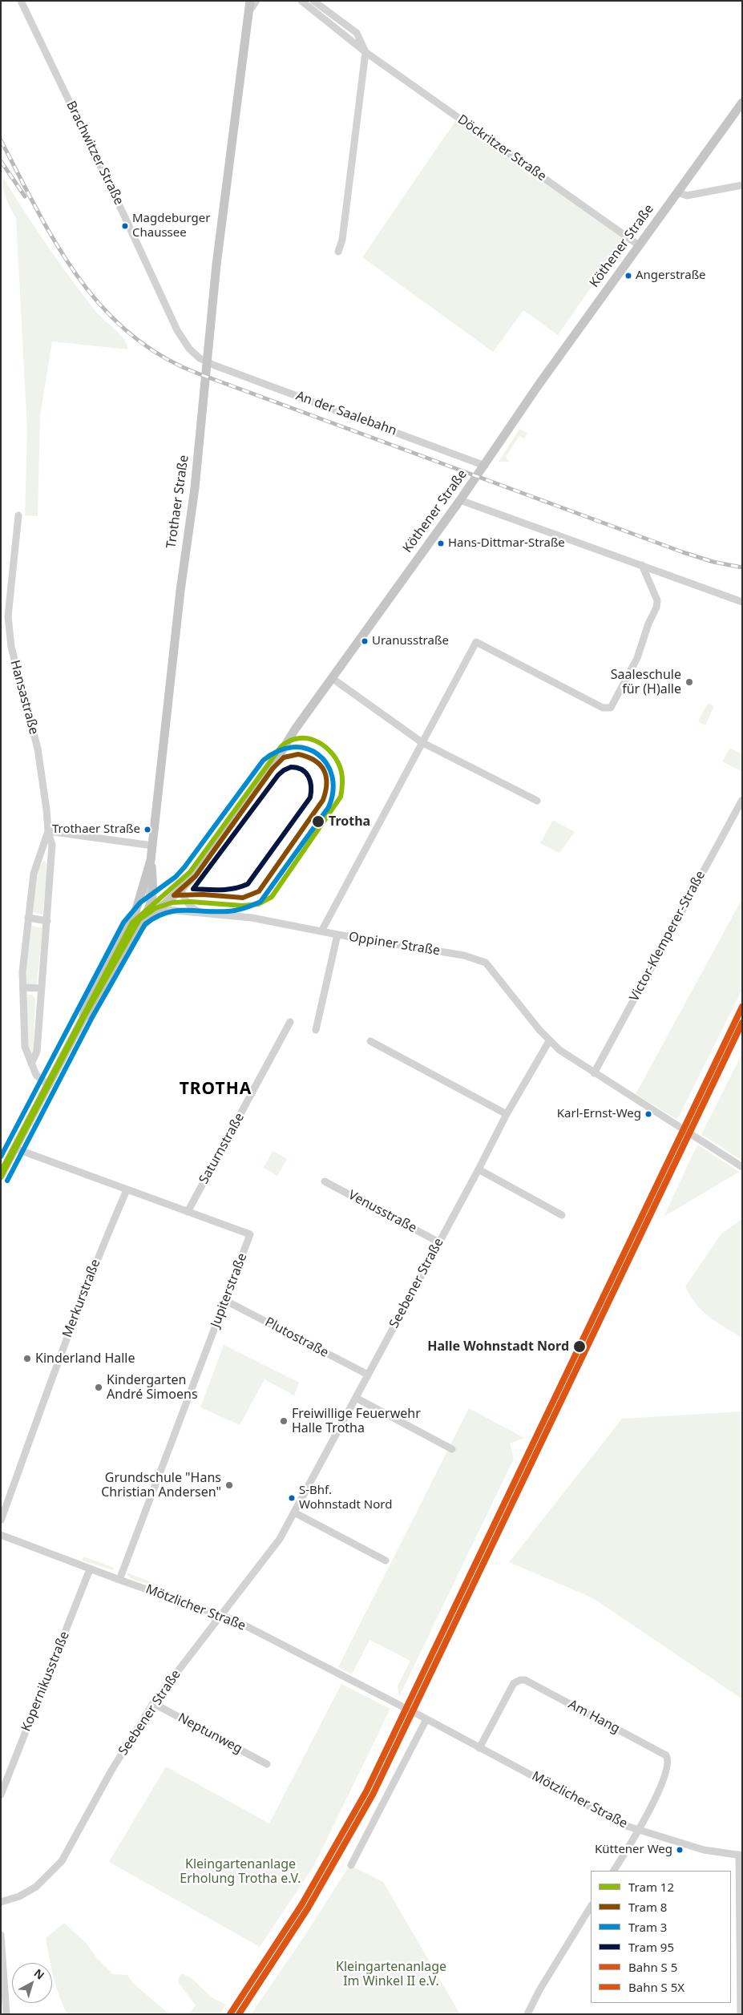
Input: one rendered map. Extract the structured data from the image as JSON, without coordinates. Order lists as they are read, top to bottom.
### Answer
{
  "streets": {
    "main road": ["Köthener Straße", "Trothaer Straße"],
    "street": [
      "Döckritzer Straße",
      "Brachwitzer Straße",
      "An der Saalebahn",
      "Hansastraße",
      "Victor-Klemperer-Straße",
      "Oppiner Straße",
      "Saturnstraße",
      "Venusstraße",
      "Seebener Straße",
      "Jupiterstraße",
      "Merkurstraße",
      "Plutostraße",
      "Mötzlicher Straße",
      "Kopernikusstraße",
      "Am Hang",
      "Neptunweg"
    ]
  },
  "crossings": [
    ["Döckritzer Straße", "Köthener Straße"],
    ["Brachwitzer Straße", "An der Saalebahn"],
    ["Brachwitzer Straße", "Trothaer Straße"],
    ["Köthener Straße", "An der Saalebahn"],
    ["Köthener Straße", "Trothaer Straße"],
    ["Köthener Straße", "Oppiner Straße"],
    ["An der Saalebahn", "Trothaer Straße"],
    ["Trothaer Straße", "Oppiner Straße"],
    ["Trothaer Straße", "Jupiterstraße"],
    ["Oppiner Straße", "Seebener Straße"],
    ["Saturnstraße", "Jupiterstraße"],
    ["Venusstraße", "Seebener Straße"],
    ["Seebener Straße", "Plutostraße"],
    ["Seebener Straße", "Mötzlicher Straße"],
    ["Seebener Straße", "Neptunweg"],
    ["Jupiterstraße", "Merkurstraße"],
    ["Jupiterstraße", "Plutostraße"],
    ["Jupiterstraße", "Mötzlicher Straße"],
    ["Mötzlicher Straße", "Kopernikusstraße"],
    ["Mötzlicher Straße", "Am Hang"]
  ],
  "districts": ["TROTHA"],
  "parks": ["Kleingartenanlage Erholung Trotha e.V.", "Kleingartenanlage Im Winkel II e.V."],
  "places": [
    "Magdeburger Chaussee",
    "Angerstraße",
    "Hans-Dittmar-Straße",
    "Uranusstraße",
    "Saaleschule für (H)alle",
    "Trotha",
    "Trothaer Straße",
    "Karl-Ernst-Weg",
    "Halle Wohnstadt Nord",
    "Kinderland Halle",
    "Kindergarten André Simoens",
    "Freiwillige Feuerwehr Halle Trotha",
    "Grundschule \"Hans Christian Andersen\"",
    "S-Bhf. Wohnstadt Nord",
    "Küttener Weg"
  ],
  "lines": [
    "tram line 12",
    "tram line 3",
    "tram line 8",
    "tram line 95"
  ],
  "legend": [
    "Tram 12",
    "Tram 8",
    "Tram 3",
    "Tram 95",
    "Bahn S 5",
    "Bahn S 5X"
  ],
  "north": "top right"
}
